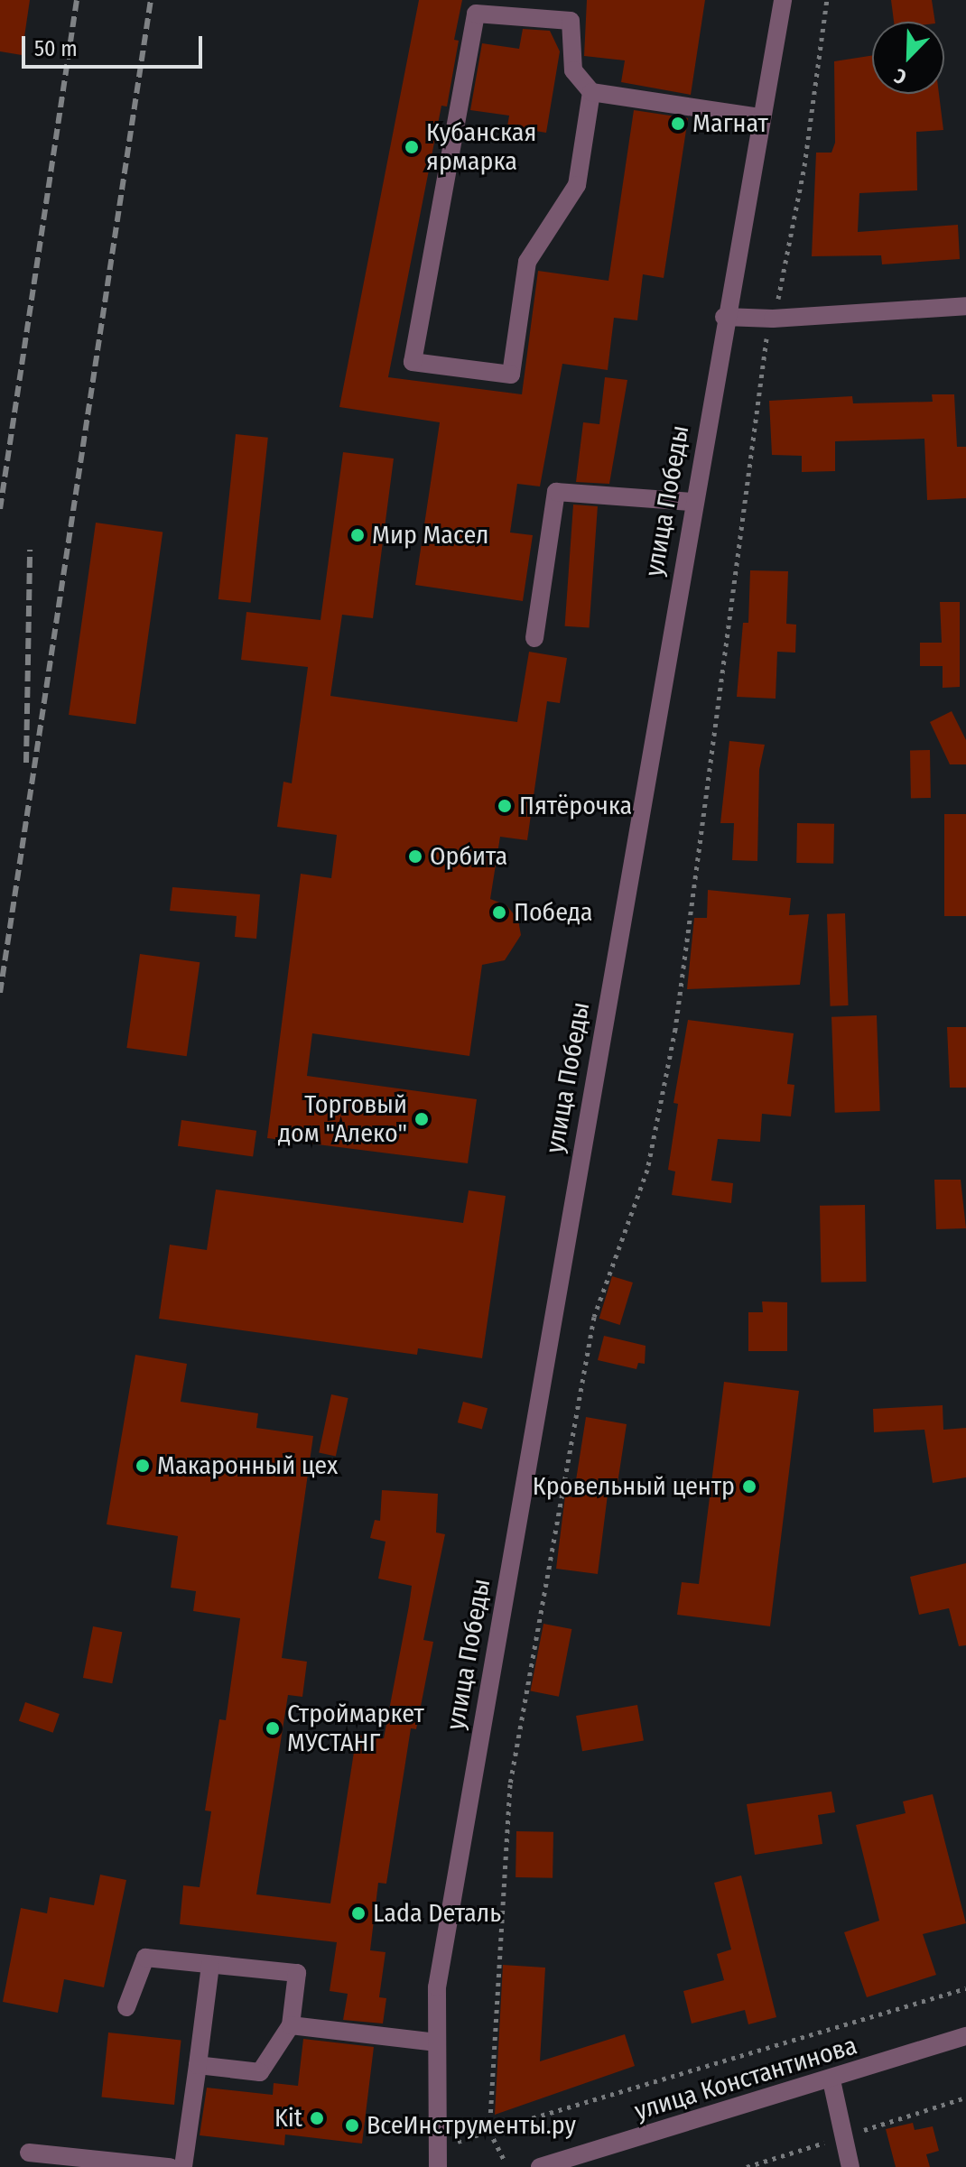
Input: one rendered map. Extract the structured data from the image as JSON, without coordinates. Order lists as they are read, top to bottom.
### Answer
{
  "streets": {
    "street": ["улица Победы", "улица Константинова"]
  },
  "places": [
    "Магнат",
    "Кубанская ярмарка",
    "Мир Масел",
    "Пятёрочка",
    "Орбита",
    "Победа",
    "Торговый дом \"Алеко\"",
    "Макаронный цех",
    "Кровельный центр",
    "Строймаркет МУСТАНГ",
    "Lada Dеталь",
    "Kit",
    "ВсеИнструменты.ру"
  ],
  "scale_bar": "50 m",
  "north": "bottom left"
}
